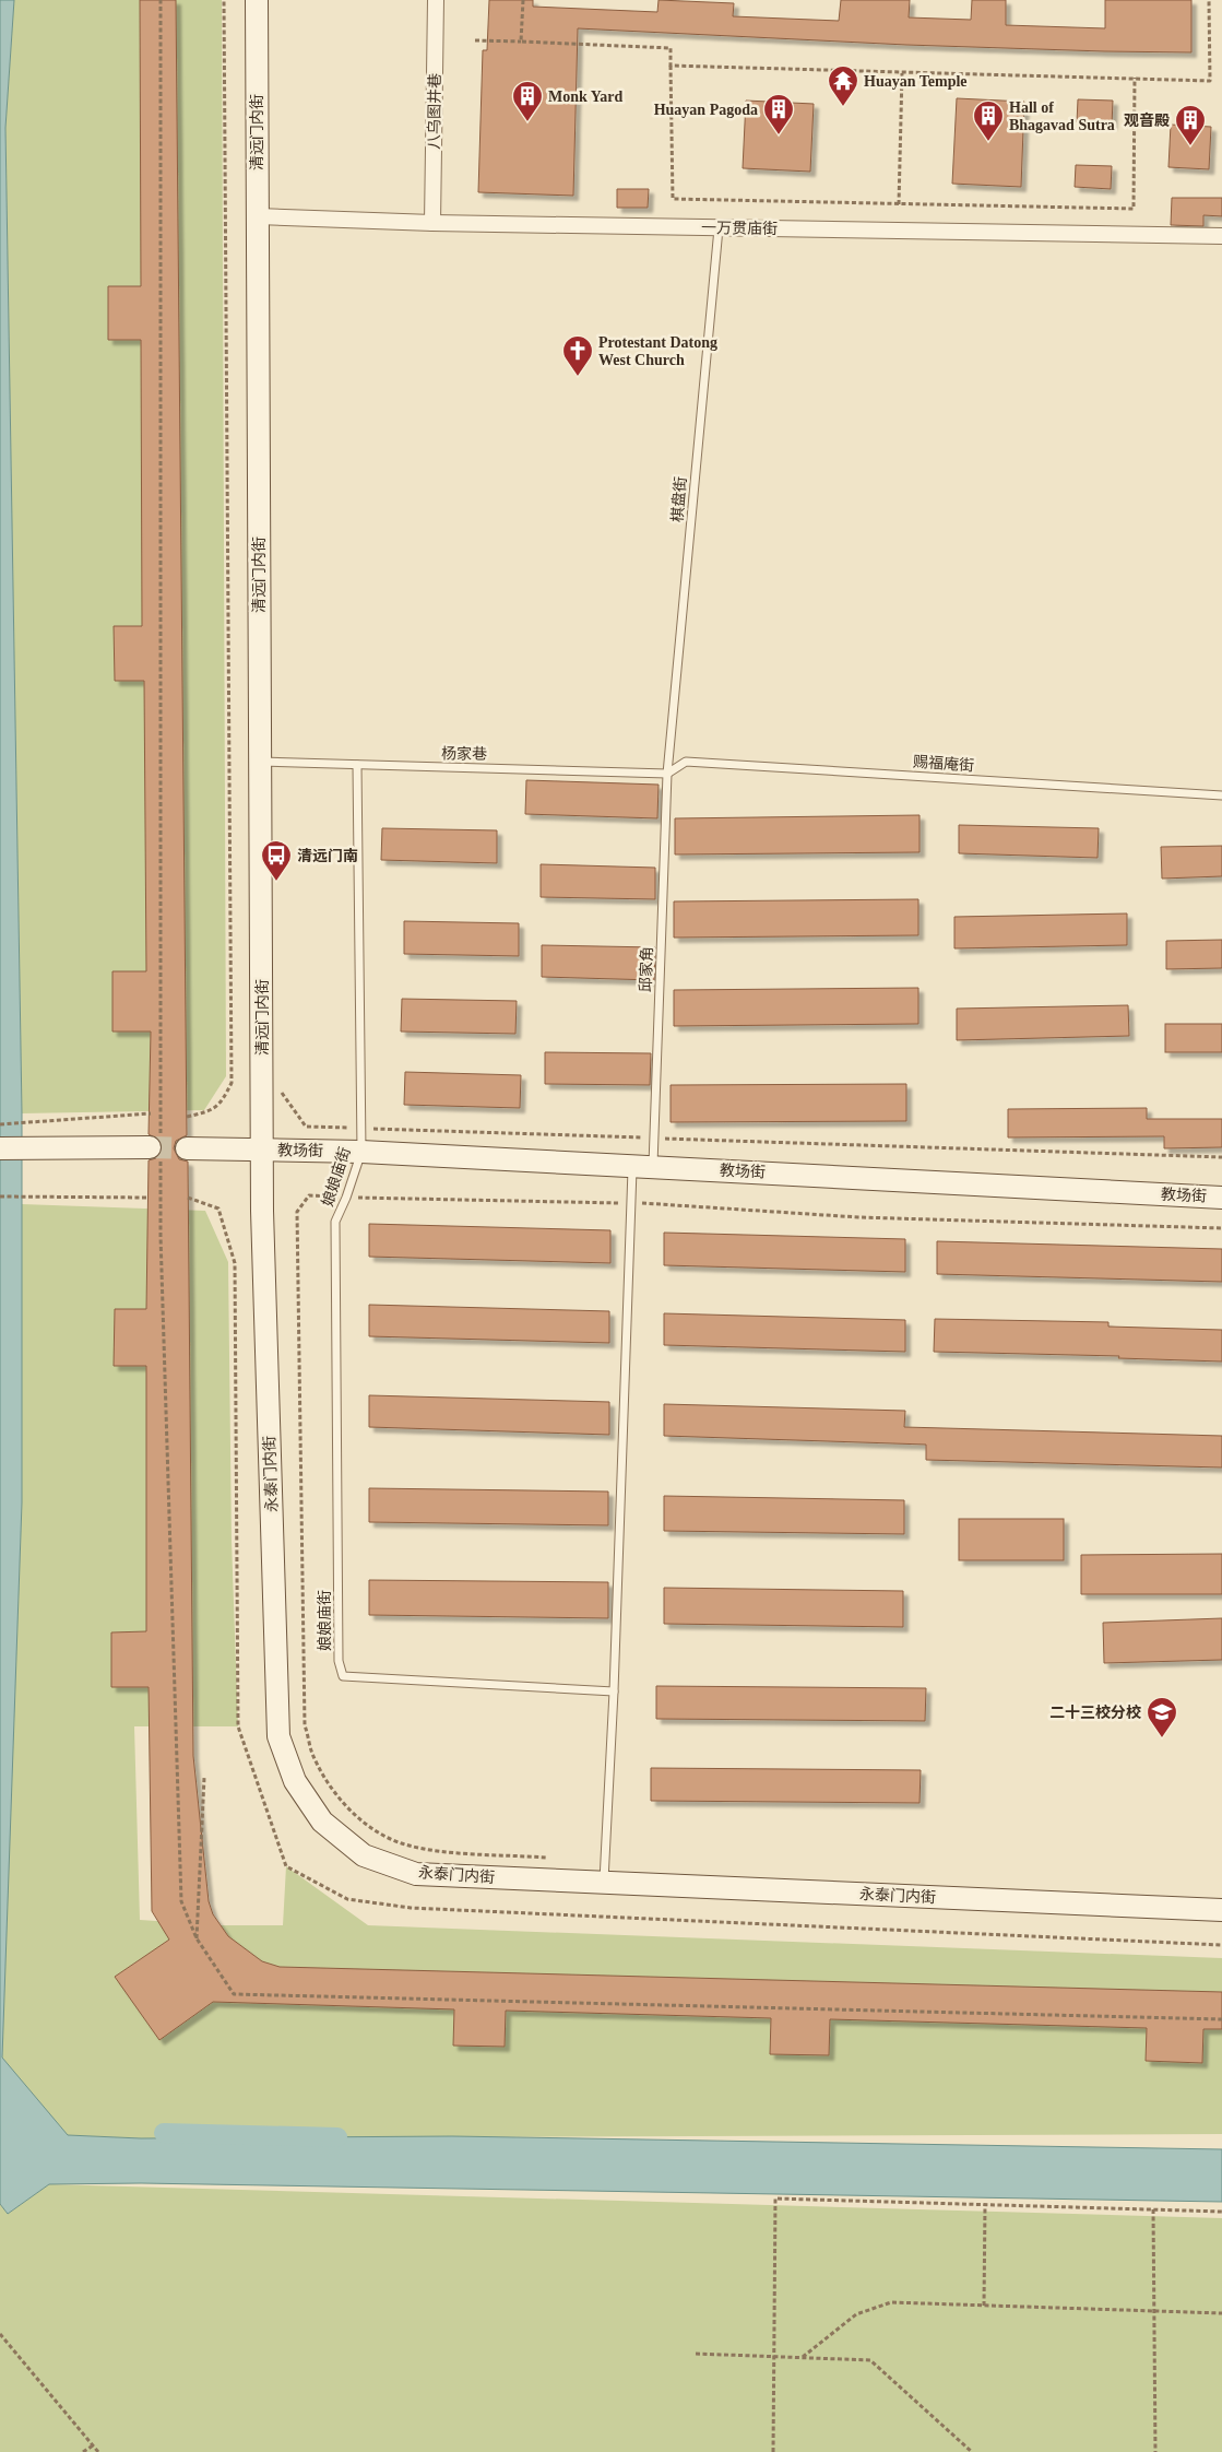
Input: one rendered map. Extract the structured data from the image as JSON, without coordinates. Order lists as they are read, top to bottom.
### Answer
{
  "streets": {
    "main road": ["清远门内街", "教场街", "永泰门内街"],
    "street": ["八乌图井巷", "一万贯庙街"],
    "lane": [
      "棋盘街",
      "杨家巷",
      "赐福庵街",
      "邱家角",
      "娘娘庙街"
    ]
  },
  "crossings": [
    ["八乌图井巷", "一万贯庙街"],
    ["清远门内街", "一万贯庙街"],
    ["清远门内街", "杨家巷"],
    ["清远门内街", "教场街"],
    ["清远门内街", "永泰门内街"],
    ["一万贯庙街", "棋盘街"],
    ["棋盘街", "杨家巷"],
    ["棋盘街", "赐福庵街"],
    ["棋盘街", "邱家角"],
    ["杨家巷", "赐福庵街"],
    ["杨家巷", "邱家角"],
    ["杨家巷", "娘娘庙街"],
    ["赐福庵街", "邱家角"],
    ["邱家角", "教场街"],
    ["邱家角", "娘娘庙街"],
    ["邱家角", "永泰门内街"],
    ["教场街", "娘娘庙街"],
    ["教场街", "永泰门内街"]
  ],
  "places": {
    "temple": ["Huayan Temple"],
    "building": [
      "Monk Yard",
      "Huayan Pagoda",
      "Hall of Bhagavad Sutra",
      "观音殿"
    ],
    "church": ["Protestant Datong West Church"],
    "bus stop": ["清远门南"],
    "school or university": ["二十三校分校"]
  }
}
